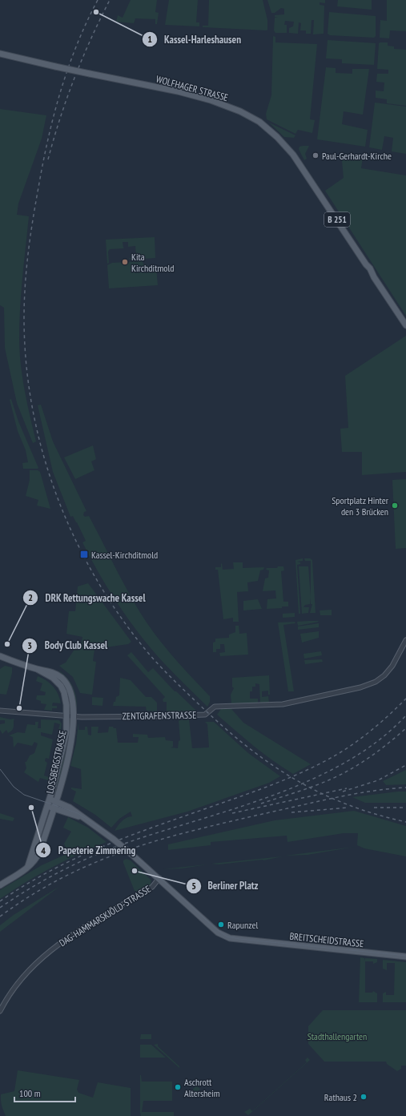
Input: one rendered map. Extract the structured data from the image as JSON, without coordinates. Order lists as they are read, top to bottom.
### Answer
{
  "streets": {
    "main road": [
      "WOLFHAGER STRASSE",
      "B 251",
      "LOSSBERGSTRASSE",
      "BREITSCHEIDSTRASSE"
    ],
    "street": ["ZENTGRAFENSTRASSE", "DAG-HAMMARSKJÖLD-STRASSE"]
  },
  "crossings": [
    ["ZENTGRAFENSTRASSE", "LOSSBERGSTRASSE"],
    ["LOSSBERGSTRASSE", "BREITSCHEIDSTRASSE"],
    ["DAG-HAMMARSKJÖLD-STRASSE", "BREITSCHEIDSTRASSE"]
  ],
  "parks": ["Stadthallengarten"],
  "places": {
    "other": [
      "Kassel-Harleshausen",
      "Paul-Gerhardt-Kirche",
      "Kita Kirchditmold",
      "Sportplatz Hinter den 3 Brücken",
      "DRK Rettungswache Kassel",
      "Body Club Kassel",
      "Papeterie Zimmering",
      "Berliner Platz",
      "Rapunzel",
      "Aschrott Altersheim",
      "Rathaus 2"
    ],
    "transit": ["Kassel-Kirchditmold"]
  },
  "scale_bar": "100 m"
}
